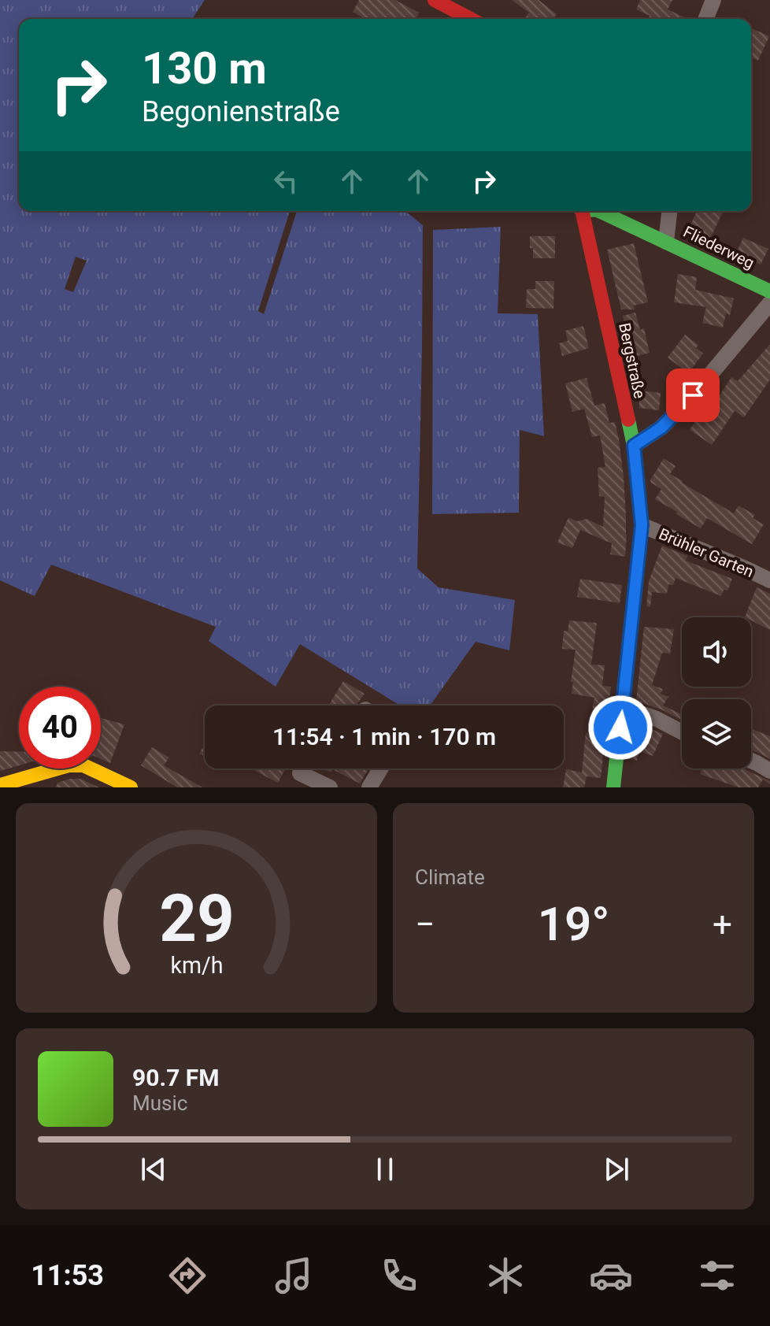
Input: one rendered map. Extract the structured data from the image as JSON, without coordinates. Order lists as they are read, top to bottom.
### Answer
{
  "streets": {
    "street": ["Fliederweg", "Bergstraße", "Brühler Garten"]
  },
  "crossings": [
    ["Bergstraße", "Brühler Garten"]
  ],
  "page": {
    "turn": ["130 m", "Begonienstraße"],
    "limit": "40",
    "trip": "11:54 · 1 min · 170 m",
    "tile": "Climate",
    "heat": ["−", "19°", "+"],
    "song": ["90.7 FM", "Music"],
    "tabs": "11:53",
    "gauge": ["29", "km/h"]
  }
}
